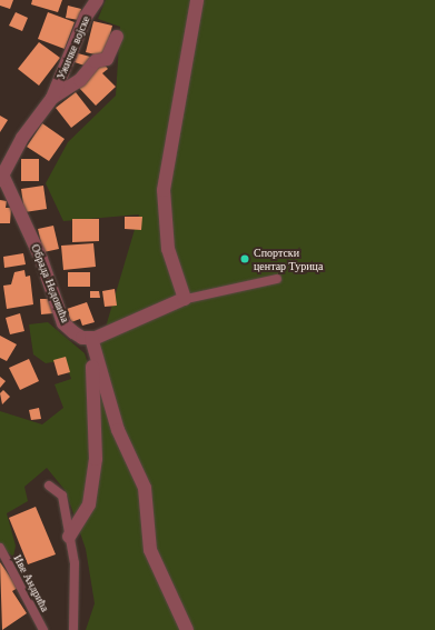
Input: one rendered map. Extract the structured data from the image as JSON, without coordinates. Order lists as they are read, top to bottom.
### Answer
{
  "streets": {
    "street": ["Ужичке војске", "Обрада Недовића"],
    "lane": ["Иве Андрића"]
  },
  "crossings": [
    ["Ужичке војске", "Обрада Недовића"]
  ],
  "places": ["Спортски центар Турица"]
}
